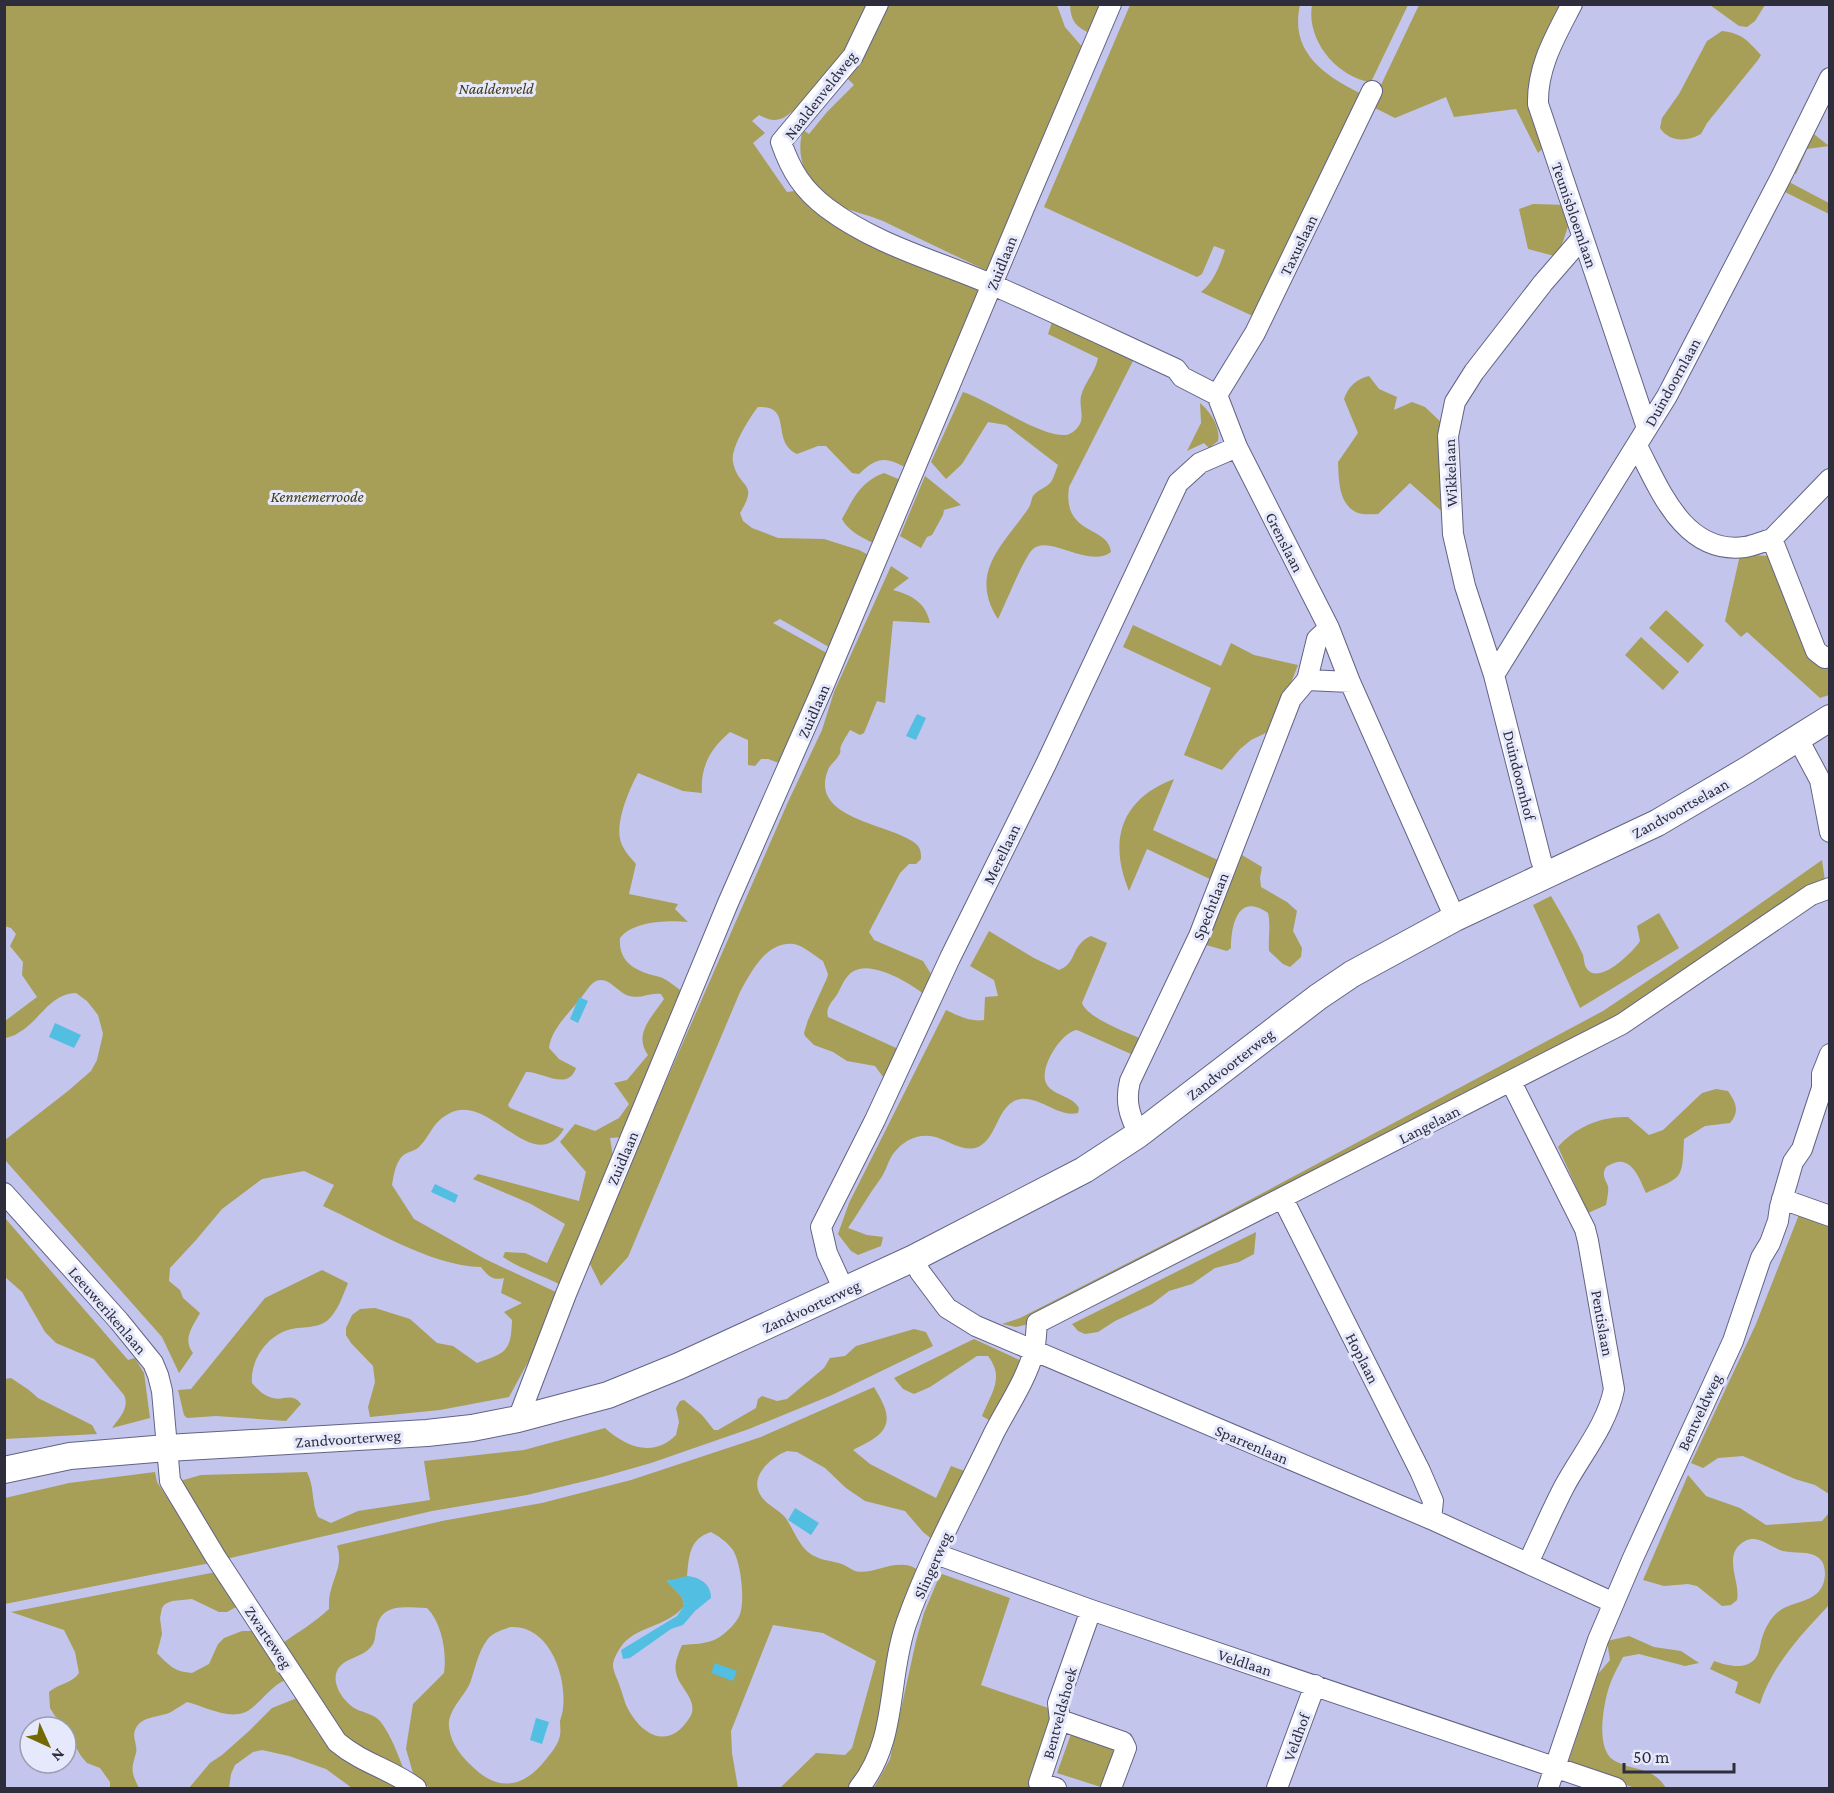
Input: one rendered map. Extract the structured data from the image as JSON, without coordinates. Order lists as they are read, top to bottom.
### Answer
{
  "streets": {
    "main road": ["Zandvoortselaan", "Zandvoorterweg"],
    "street": [
      "Naaldenveldweg",
      "Teunisbloemlaan",
      "Taxuslaan",
      "Zuidlaan",
      "Duindoornlaan",
      "Wikkelaan",
      "Grenslaan",
      "Duindoornhof",
      "Merellaan",
      "Spechtlaan",
      "Langelaan",
      "Leeuwerikenlaan",
      "Pentislaan",
      "Hoplaan",
      "Bentveldweg",
      "Sparrenlaan",
      "Slingerweg",
      "Zwarteweg",
      "Veldlaan",
      "Bentveldshoek",
      "Veldhof"
    ]
  },
  "crossings": [
    ["Naaldenveldweg", "Zuidlaan"],
    ["Teunisbloemlaan", "Duindoornlaan"],
    ["Teunisbloemlaan", "Wikkelaan"],
    ["Taxuslaan", "Grenslaan"],
    ["Zuidlaan", "Zandvoorterweg"],
    ["Duindoornlaan", "Wikkelaan"],
    ["Duindoornlaan", "Duindoornhof"],
    ["Wikkelaan", "Duindoornhof"],
    ["Grenslaan", "Merellaan"],
    ["Grenslaan", "Spechtlaan"],
    ["Grenslaan", "Zandvoorterweg"],
    ["Duindoornhof", "Zandvoortselaan"],
    ["Duindoornhof", "Zandvoorterweg"],
    ["Zandvoortselaan", "Zandvoorterweg"],
    ["Merellaan", "Zandvoorterweg"],
    ["Spechtlaan", "Zandvoorterweg"],
    ["Zandvoorterweg", "Leeuwerikenlaan"],
    ["Zandvoorterweg", "Sparrenlaan"],
    ["Zandvoorterweg", "Zwarteweg"],
    ["Langelaan", "Pentislaan"],
    ["Langelaan", "Hoplaan"],
    ["Langelaan", "Sparrenlaan"],
    ["Langelaan", "Slingerweg"],
    ["Leeuwerikenlaan", "Zwarteweg"],
    ["Pentislaan", "Sparrenlaan"],
    ["Hoplaan", "Sparrenlaan"],
    ["Bentveldweg", "Sparrenlaan"],
    ["Bentveldweg", "Veldlaan"],
    ["Sparrenlaan", "Slingerweg"],
    ["Slingerweg", "Veldlaan"],
    ["Veldlaan", "Bentveldshoek"],
    ["Veldlaan", "Veldhof"]
  ],
  "parks": ["Naaldenveld", "Kennemerroode"],
  "scale_bar": "50 m",
  "north": "bottom right"
}
